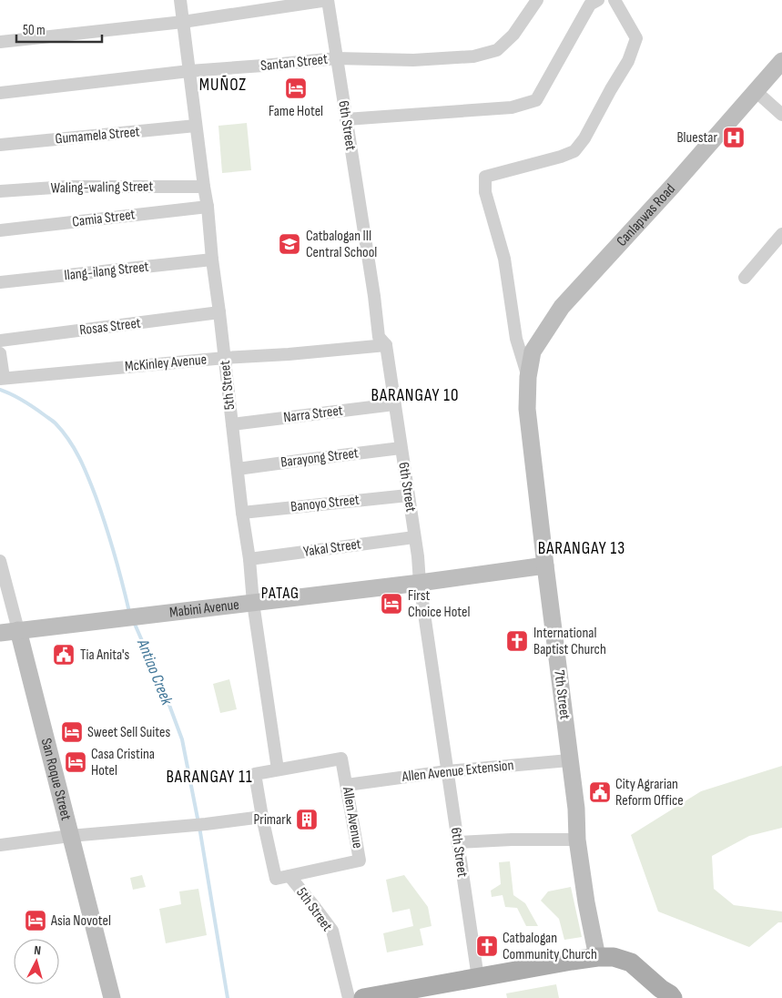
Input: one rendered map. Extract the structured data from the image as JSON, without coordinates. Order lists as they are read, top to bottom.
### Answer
{
  "streets": {
    "street": [
      "Santan Street",
      "6th Street",
      "Gumamela Street",
      "Waling-waling Street",
      "Canlapwas Road",
      "Camia Street",
      "Ilang-ilang Street",
      "Rosas Street",
      "McKinley Avenue",
      "5th Street",
      "Narra Street",
      "Barayong Street",
      "Banoyo Street",
      "Yakal Street",
      "Mabini Avenue",
      "7th Street",
      "Allen Avenue Extension",
      "San Roque Street",
      "Allen Avenue"
    ]
  },
  "crossings": [
    ["Santan Street", "6th Street"],
    ["Santan Street", "5th Street"],
    ["6th Street", "McKinley Avenue"],
    ["6th Street", "Narra Street"],
    ["6th Street", "Barayong Street"],
    ["6th Street", "Banoyo Street"],
    ["6th Street", "Yakal Street"],
    ["6th Street", "Mabini Avenue"],
    ["6th Street", "Allen Avenue Extension"],
    ["Gumamela Street", "5th Street"],
    ["Waling-waling Street", "5th Street"],
    ["Canlapwas Road", "7th Street"],
    ["Camia Street", "5th Street"],
    ["Ilang-ilang Street", "5th Street"],
    ["Rosas Street", "5th Street"],
    ["McKinley Avenue", "5th Street"],
    ["5th Street", "Narra Street"],
    ["5th Street", "Barayong Street"],
    ["5th Street", "Banoyo Street"],
    ["5th Street", "Yakal Street"],
    ["5th Street", "Mabini Avenue"],
    ["5th Street", "Allen Avenue"],
    ["Mabini Avenue", "7th Street"],
    ["Mabini Avenue", "San Roque Street"],
    ["7th Street", "Allen Avenue Extension"],
    ["Allen Avenue Extension", "Allen Avenue"]
  ],
  "districts": [
    "MUÑOZ",
    "BARANGAY 10",
    "BARANGAY 13",
    "PATAG",
    "BARANGAY 11"
  ],
  "water": ["Antiao Creek"],
  "places": {
    "hotel": [
      "Fame Hotel",
      "First Choice Hotel",
      "Sweet Sell Suites",
      "Casa Cristina Hotel",
      "Asia Novotel"
    ],
    "hospital": ["Bluestar"],
    "school or university": ["Catbalogan III Central School"],
    "church": ["International Baptist Church", "Catbalogan Community Church"],
    "public building": ["Tia Anita's", "City Agrarian Reform Office"],
    "building": ["Primark"]
  },
  "scale_bar": "50 m",
  "north": "top"
}
